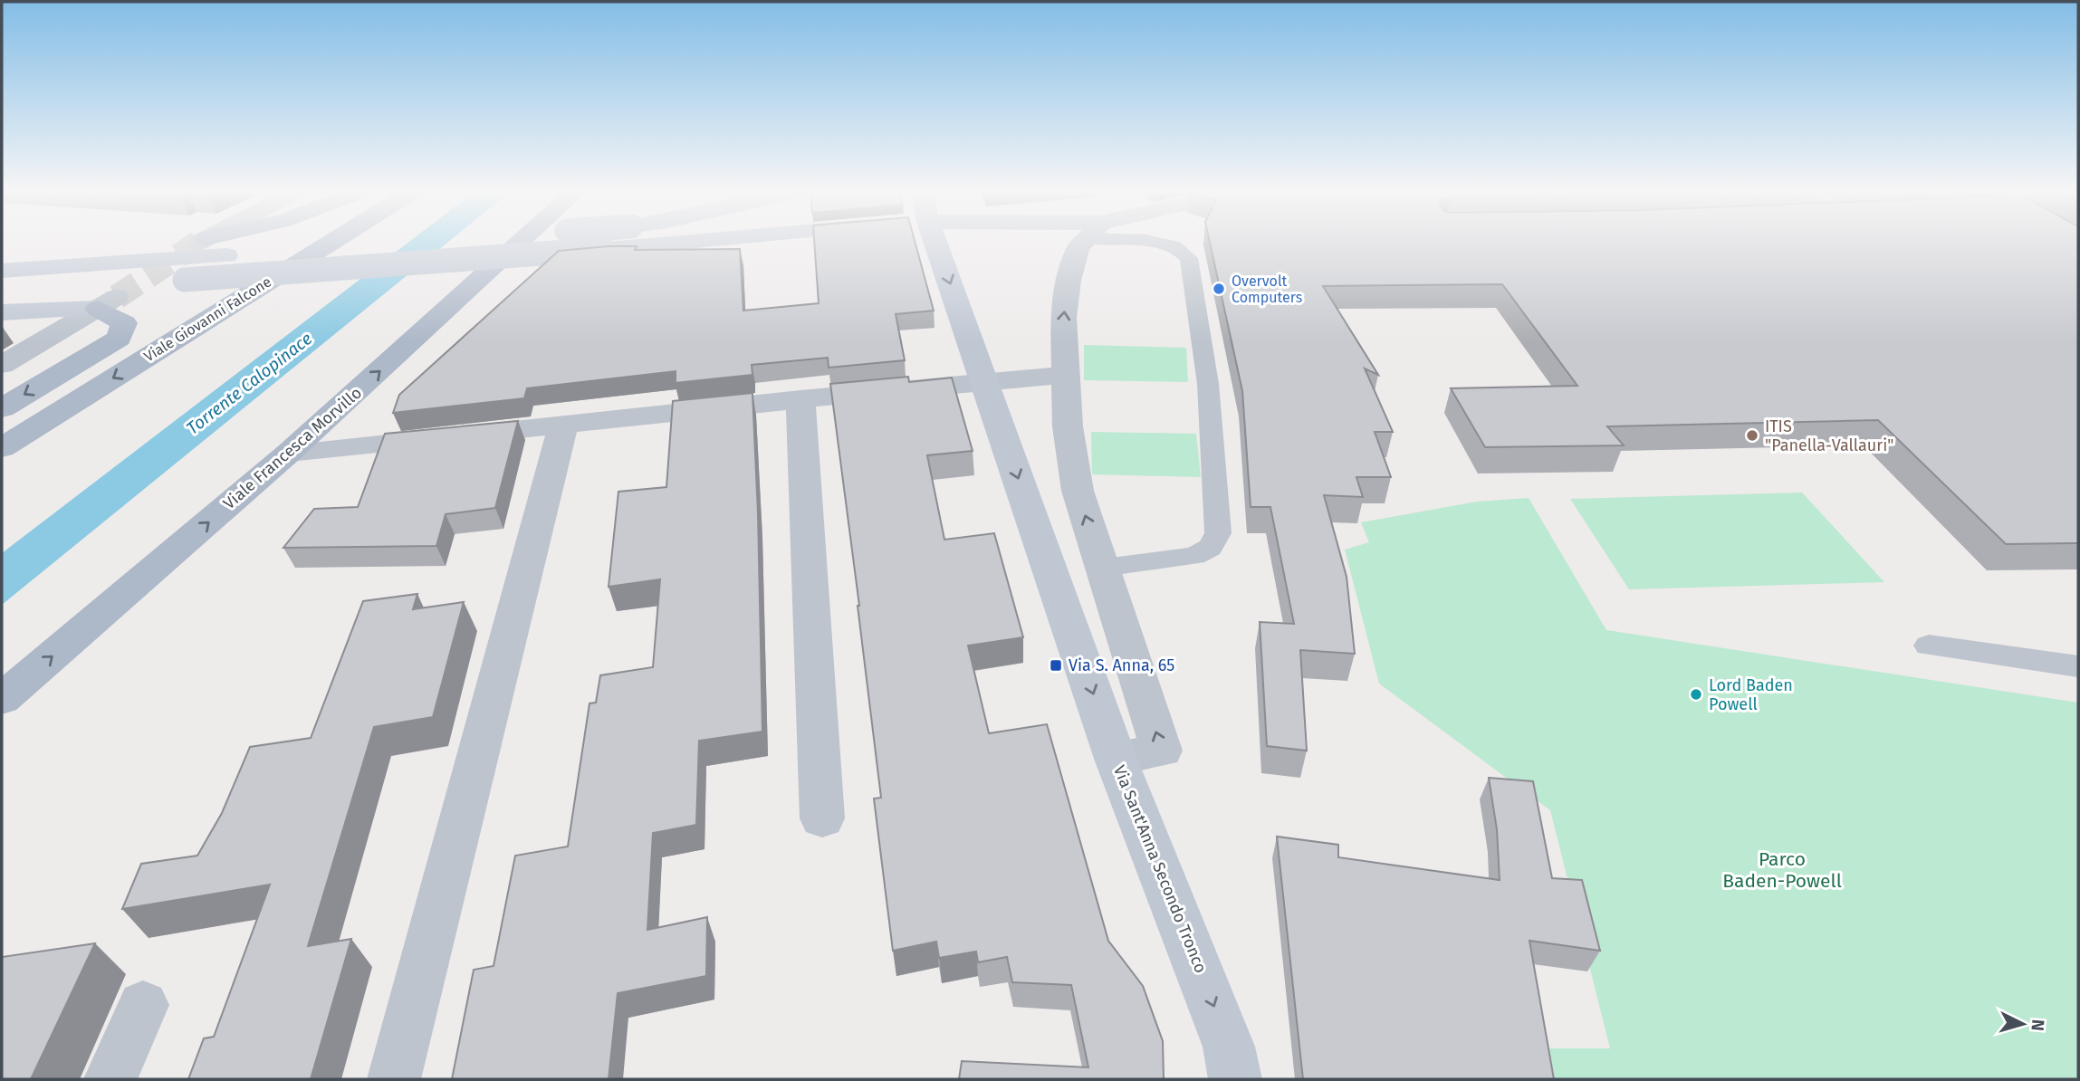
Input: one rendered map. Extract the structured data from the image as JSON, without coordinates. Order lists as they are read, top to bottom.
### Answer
{
  "streets": {
    "main road": ["Viale Giovanni Falcone", "Viale Francesca Morvillo"],
    "street": ["Via Sant'Anna Secondo Tronco"]
  },
  "one_way": ["Viale Giovanni Falcone", "Viale Francesca Morvillo"],
  "water": ["Torrente Calopinace"],
  "parks": ["Parco Baden-Powell"],
  "places": {
    "other": ["Overvolt Computers", "ITIS \"Panella-Vallauri\"", "Lord Baden Powell"],
    "transit": ["Via S. Anna, 65"]
  },
  "north": "right"
}
